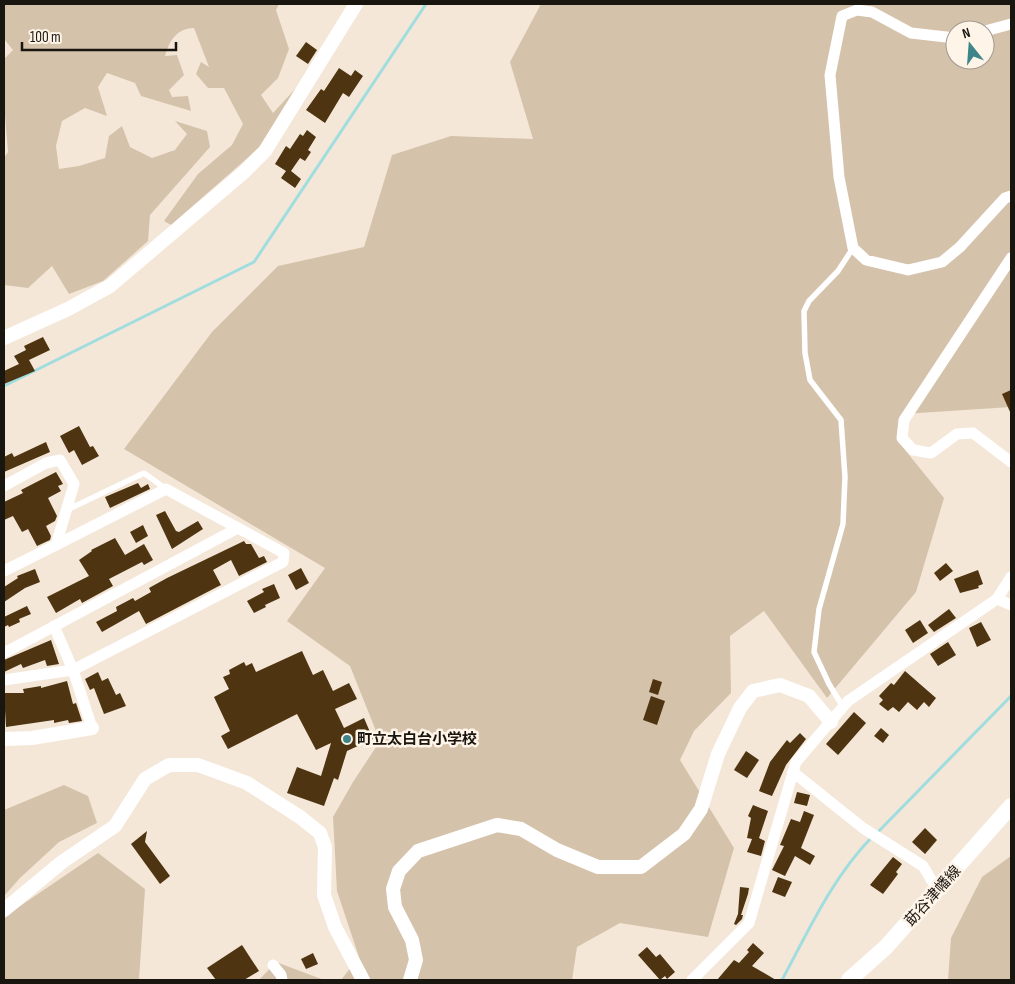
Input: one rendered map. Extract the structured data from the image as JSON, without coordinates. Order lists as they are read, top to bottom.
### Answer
{
  "streets": {
    "main road": ["莇谷津幡線"]
  },
  "places": ["町立太白台小学校"],
  "scale_bar": "100 m",
  "north": "top"
}
